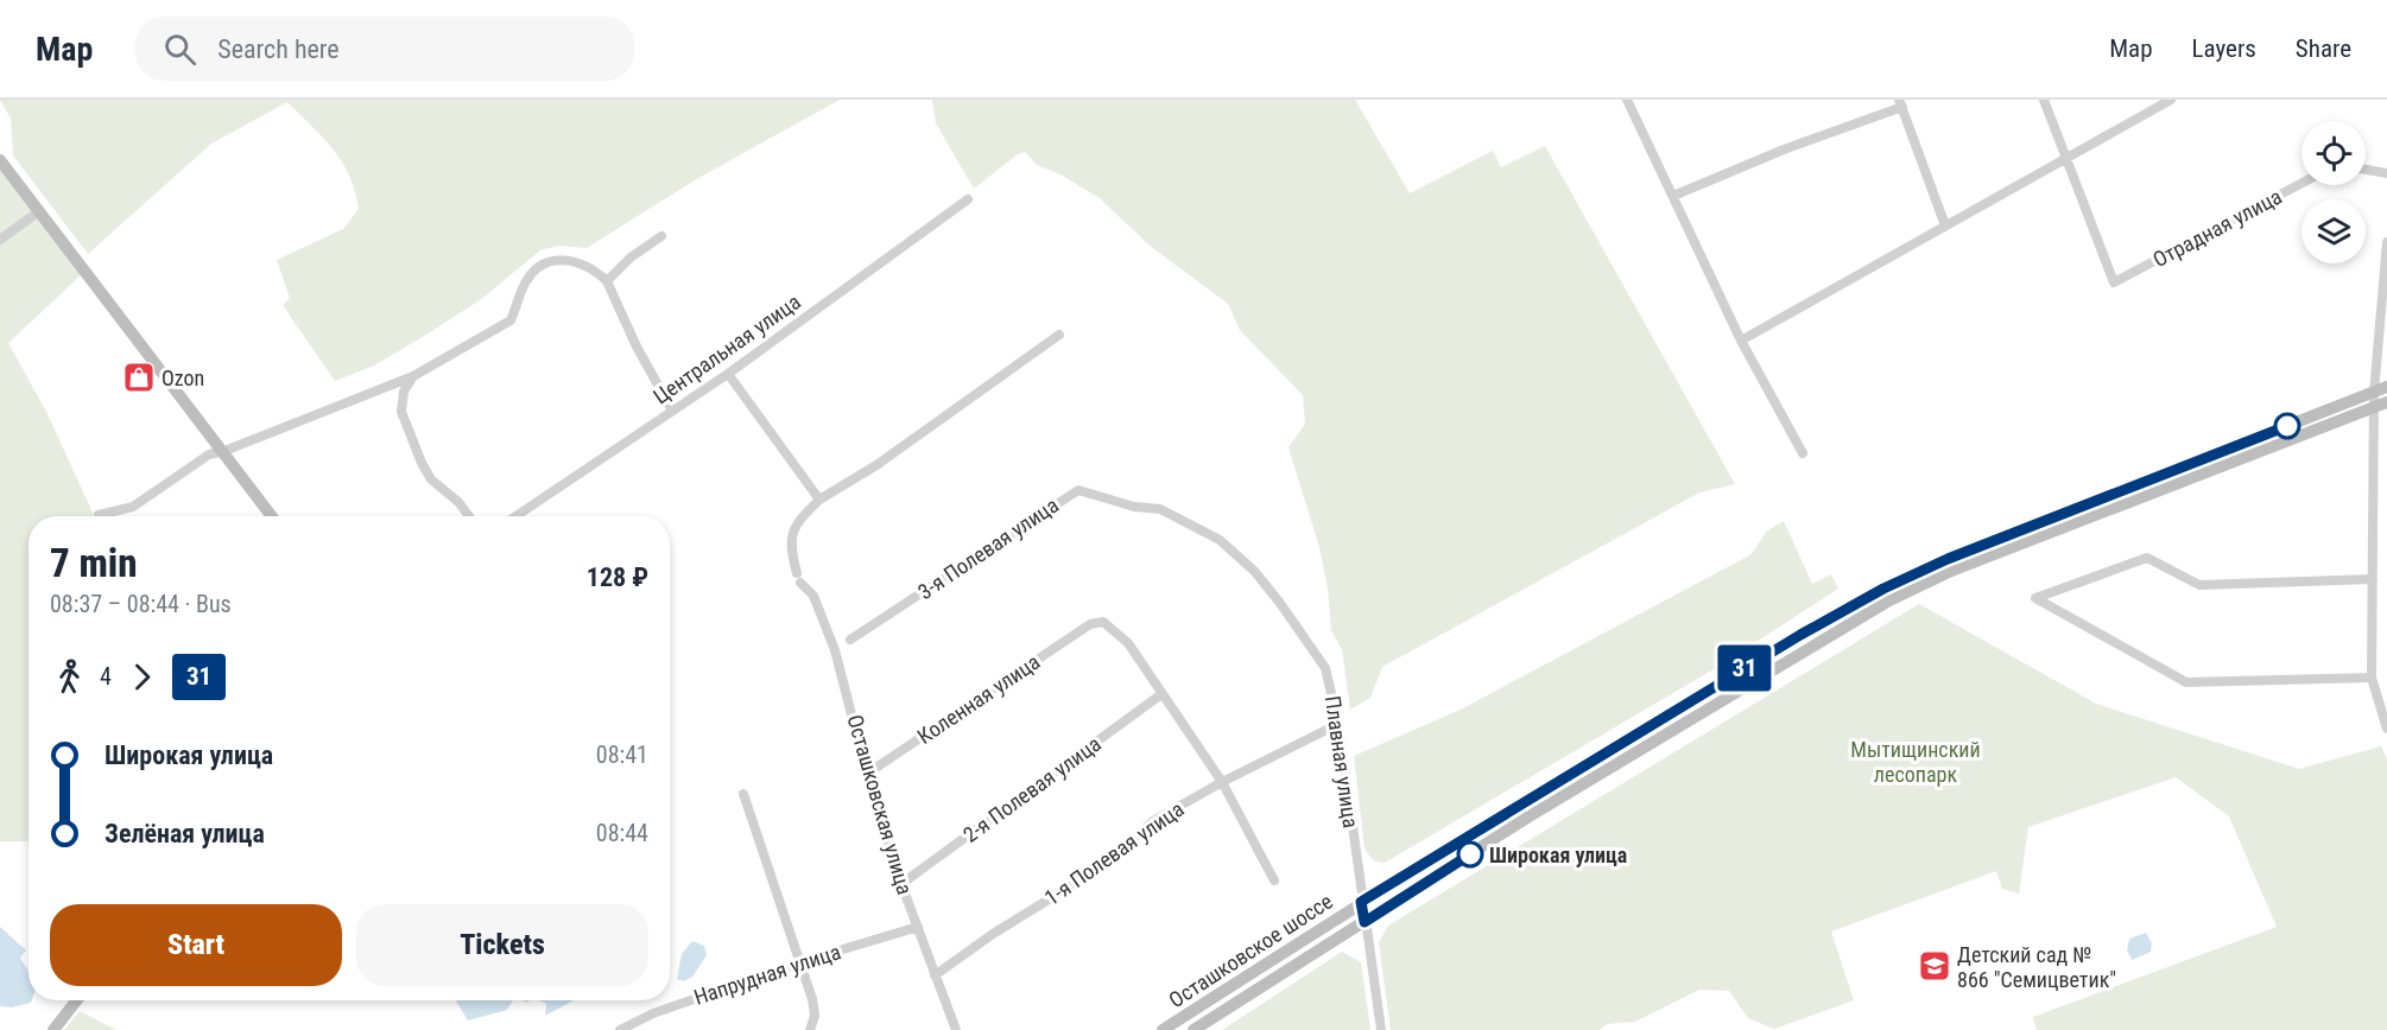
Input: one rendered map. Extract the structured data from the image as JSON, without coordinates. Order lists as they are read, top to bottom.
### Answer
{
  "streets": {
    "main road": ["Осташковское шоссе"],
    "street": [
      "Отрадная улица",
      "Центральная улица",
      "3-я Полевая улица",
      "Коленная улица",
      "Плавная улица",
      "2-я Полевая улица",
      "Осташковская улица",
      "1-я Полевая улица",
      "Напрудная улица"
    ]
  },
  "crossings": [
    ["3-я Полевая улица", "Плавная улица"],
    ["Коленная улица", "2-я Полевая улица"],
    ["Коленная улица", "Осташковская улица"],
    ["Плавная улица", "1-я Полевая улица"],
    ["Плавная улица", "Осташковское шоссе"],
    ["2-я Полевая улица", "Осташковская улица"],
    ["Осташковская улица", "1-я Полевая улица"],
    ["Осташковская улица", "Напрудная улица"]
  ],
  "parks": ["Мытищинский лесопарк"],
  "places": {
    "shop": ["Ozon"],
    "other": ["Широкая улица"],
    "school or university": ["Детский сад № 866 \"Семицветик\""]
  },
  "lines": ["bus line 31"],
  "page": {
    "header": "Map",
    "search": "Search here",
    "nav": ["Map", "Layers", "Share"],
    "on_map": "31",
    "heading": ["7 min", "08:37 – 08:44 · Bus", "128 ₽"],
    "legs": ["4", "31"],
    "list": [
      {
        "name": "Широкая улица",
        "value": "08:41"
      },
      {
        "name": "Зелёная улица",
        "value": "08:44"
      }
    ],
    "buttons": ["Start", "Tickets"]
  }
}
